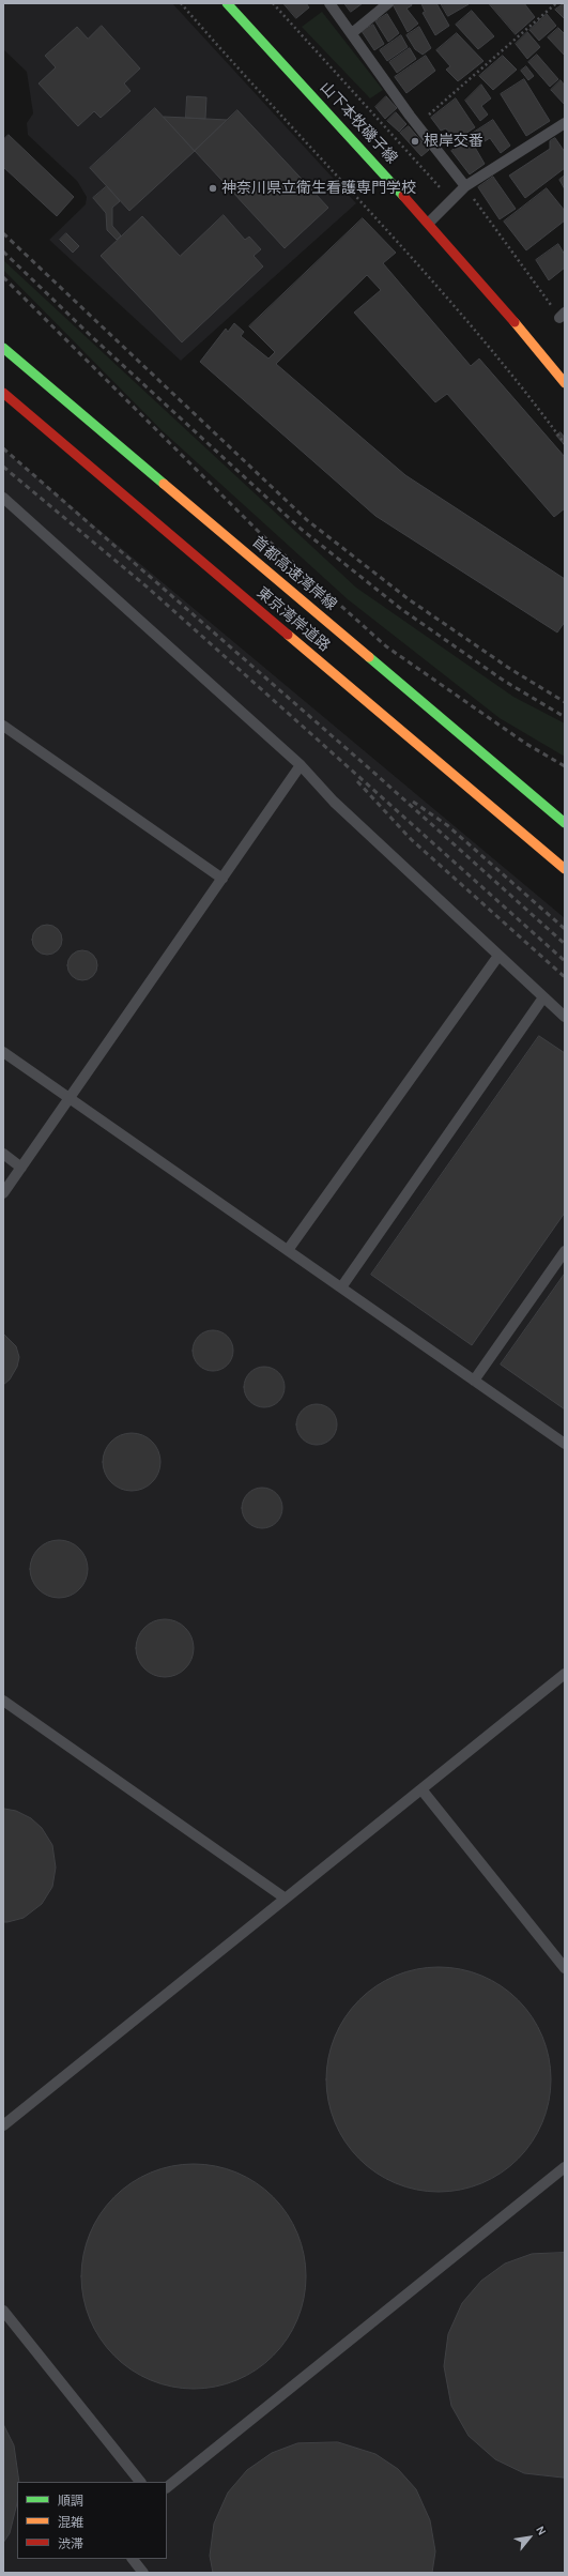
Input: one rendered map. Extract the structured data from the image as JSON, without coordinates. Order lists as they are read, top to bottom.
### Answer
{
  "streets": {
    "main road": ["山下本牧磯子線", "首都高速湾岸線", "東京湾岸道路"]
  },
  "places": ["根岸交番", "神奈川県立衛生看護専門学校"],
  "legend": ["順調", "混雑", "渋滞"],
  "north": "top right"
}
